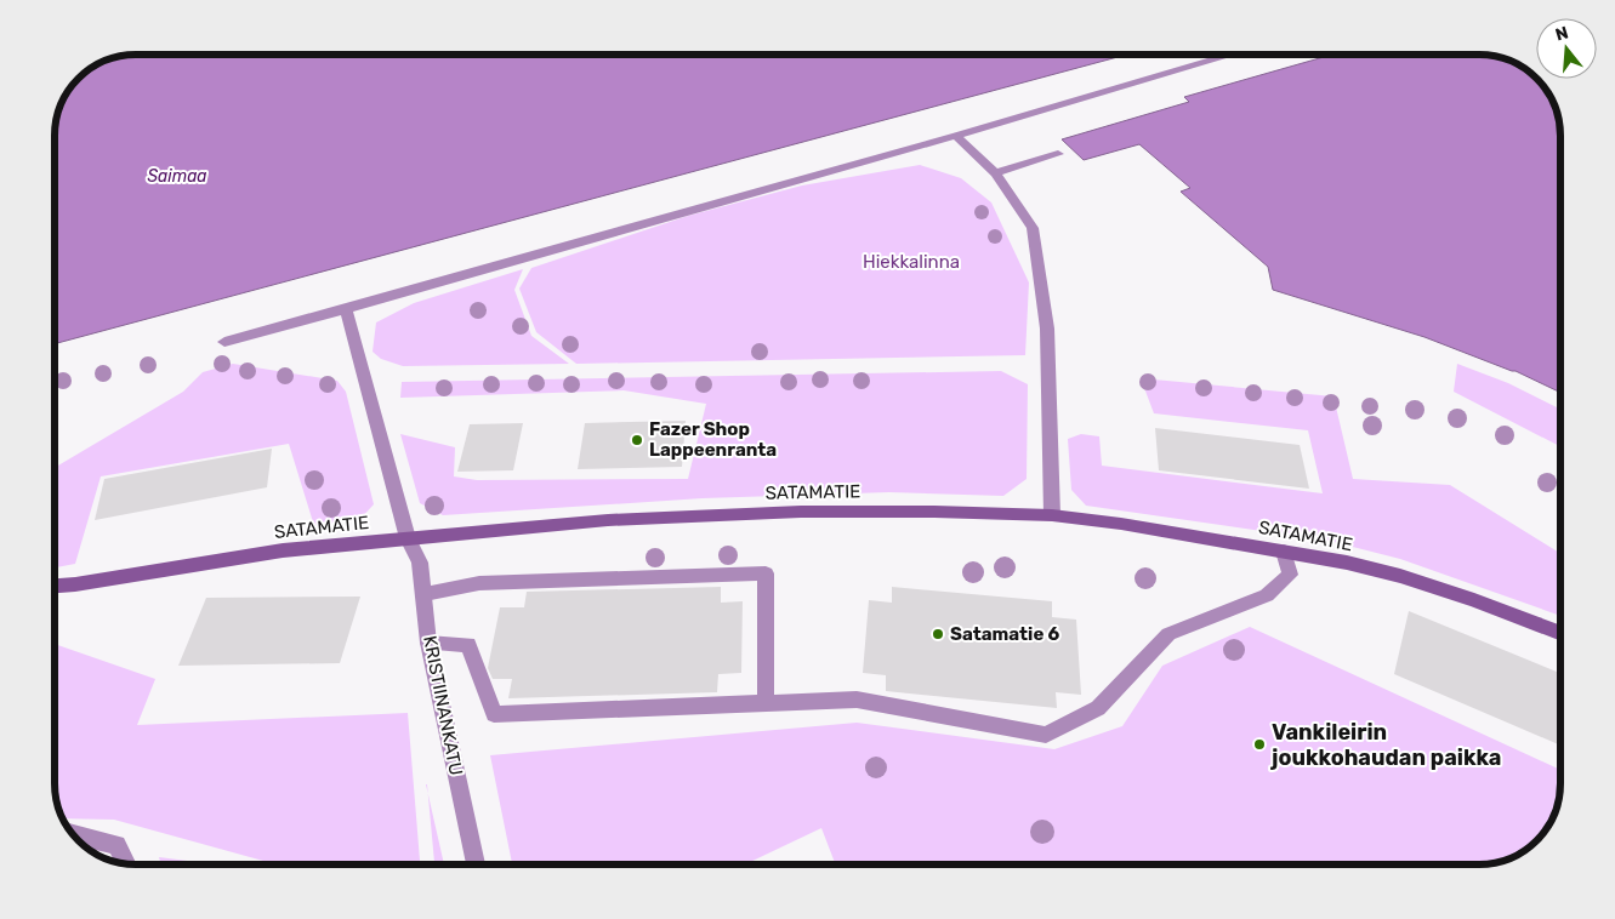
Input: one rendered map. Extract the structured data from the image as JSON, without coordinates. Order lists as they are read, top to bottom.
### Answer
{
  "streets": {
    "street": ["SATAMATIE", "KRISTIINANKATU"]
  },
  "crossings": [
    ["SATAMATIE", "KRISTIINANKATU"]
  ],
  "water": ["Saimaa"],
  "parks": ["Hiekkalinna"],
  "places": ["Fazer Shop Lappeenranta", "Satamatie 6", "Vankileirin joukkohaudan paikka"],
  "north": "top"
}
